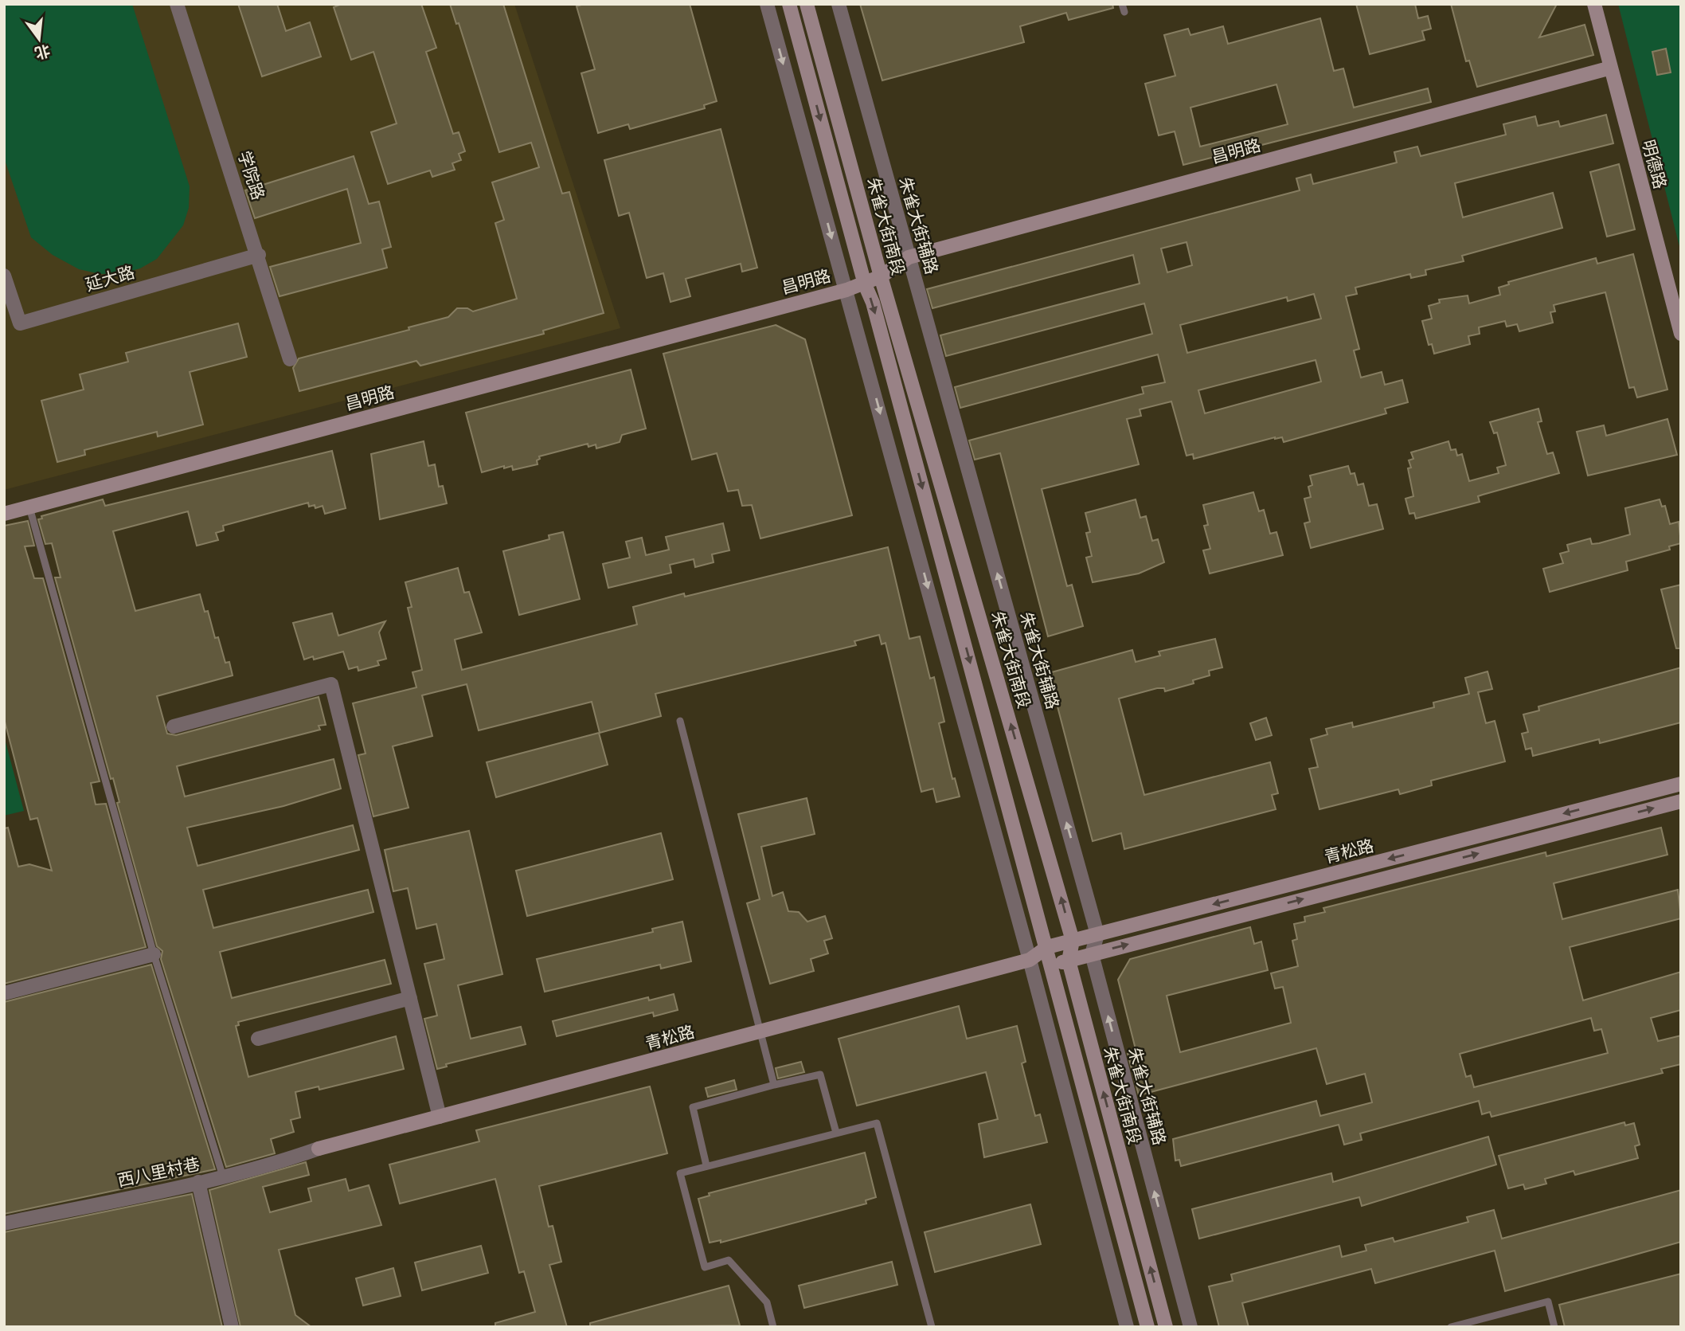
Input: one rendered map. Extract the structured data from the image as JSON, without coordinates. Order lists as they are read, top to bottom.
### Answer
{
  "streets": {
    "main road": [
      "昌明路",
      "明德路",
      "朱雀大街南段",
      "青松路"
    ],
    "street": [
      "学院路",
      "朱雀大街辅路",
      "延大路",
      "西八里村巷"
    ]
  },
  "crossings": [
    ["昌明路", "明德路"],
    ["昌明路", "朱雀大街辅路"],
    ["昌明路", "朱雀大街南段"],
    ["学院路", "延大路"],
    ["朱雀大街辅路", "青松路"],
    ["朱雀大街南段", "青松路"],
    ["青松路", "西八里村巷"]
  ],
  "north": "bottom"
}
